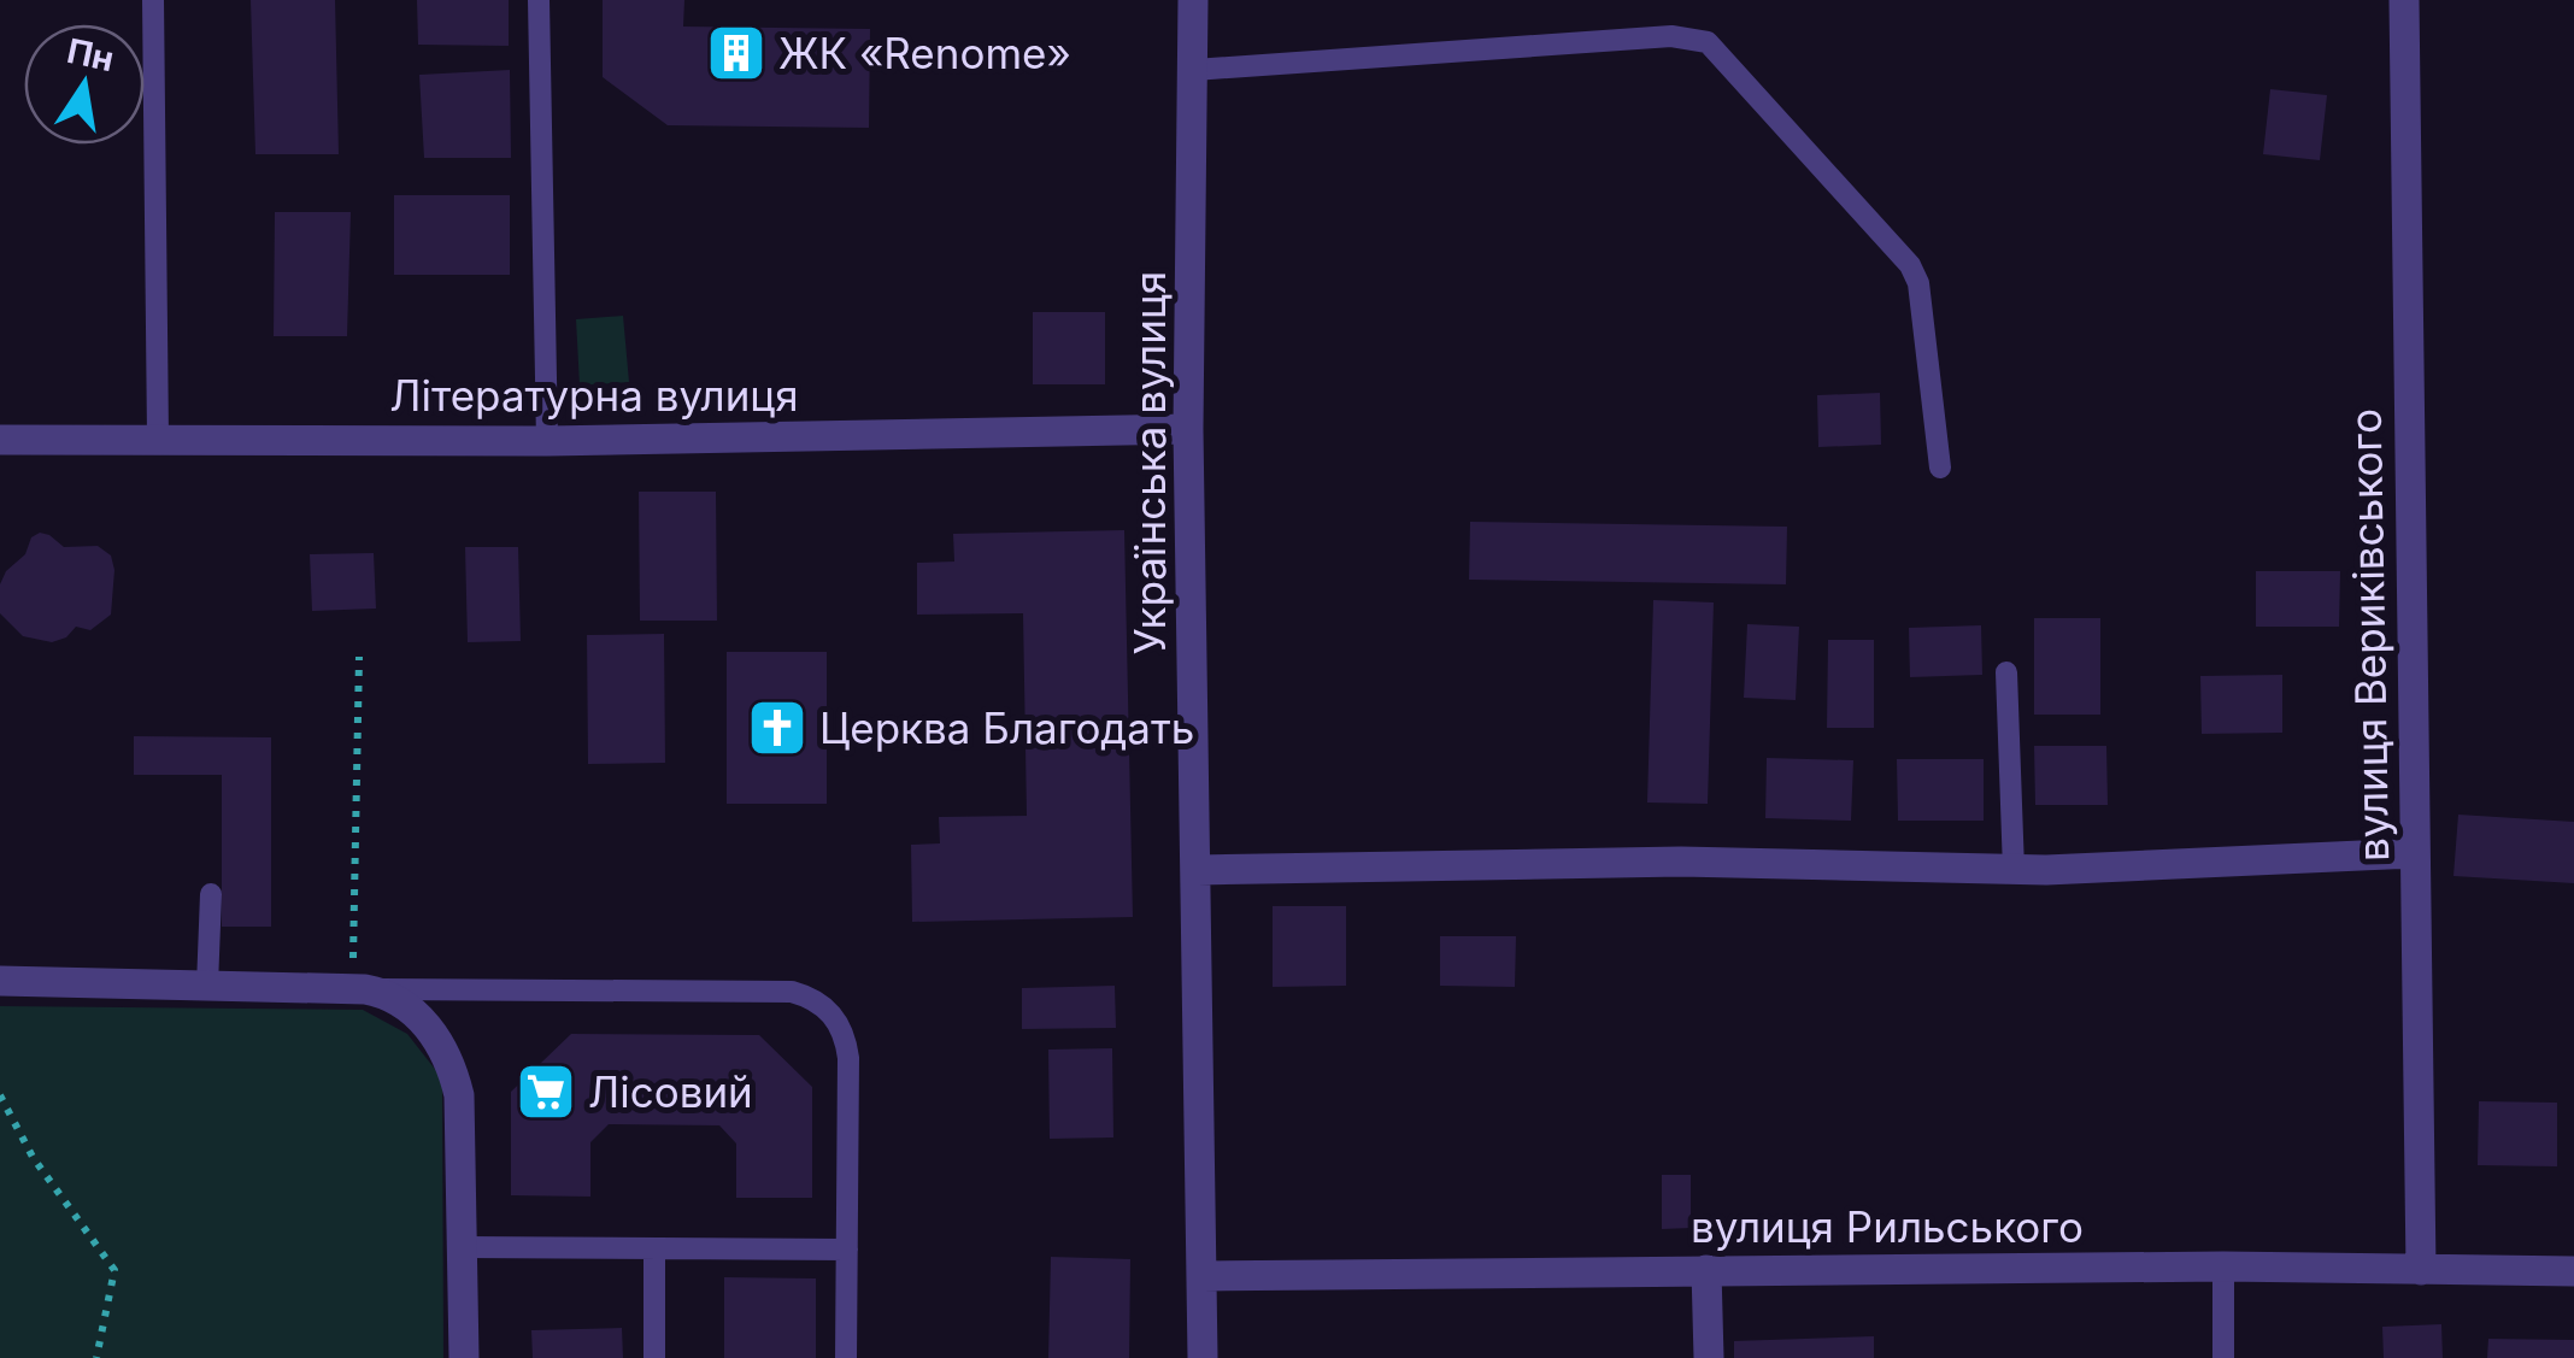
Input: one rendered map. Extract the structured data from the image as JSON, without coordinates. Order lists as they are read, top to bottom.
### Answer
{
  "streets": {
    "street": [
      "Літературна вулиця",
      "Українська вулиця",
      "вулиця Вериківського",
      "вулиця Рильського"
    ]
  },
  "crossings": [
    ["Літературна вулиця", "Українська вулиця"],
    ["Українська вулиця", "вулиця Рильського"],
    ["вулиця Вериківського", "вулиця Рильського"]
  ],
  "places": {
    "building": ["ЖК «Renome»"],
    "church": ["Церква Благодать"],
    "supermarket": ["Лісовий"]
  },
  "north": "top"
}
